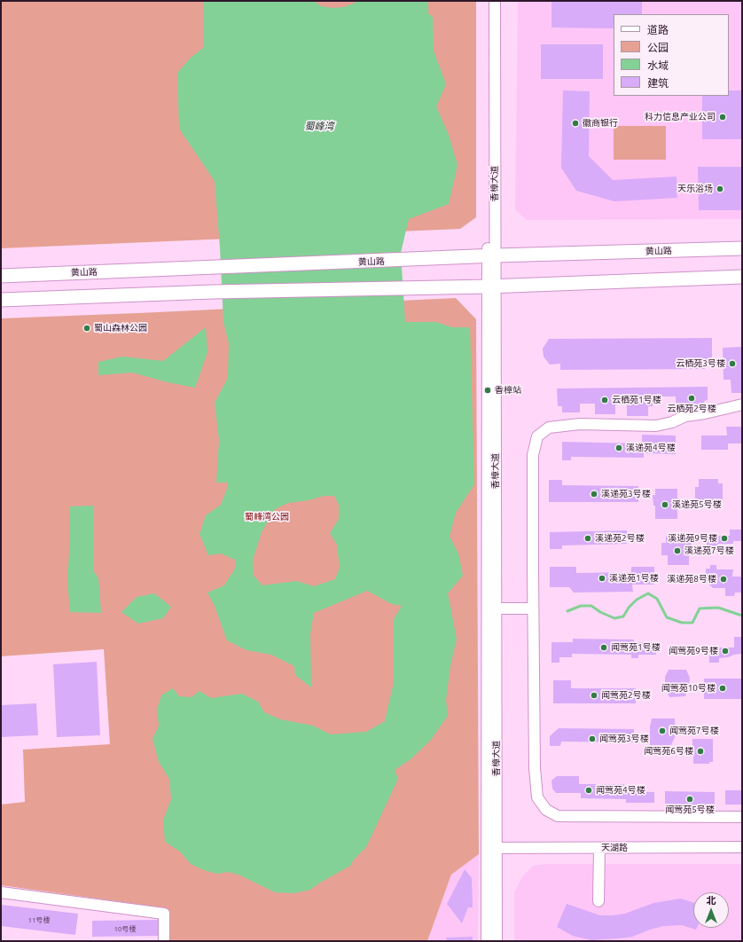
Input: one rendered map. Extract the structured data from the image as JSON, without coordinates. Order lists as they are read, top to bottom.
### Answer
{
  "streets": {
    "main road": ["黄山路"],
    "street": ["香樟大道", "天湖路"]
  },
  "crossings": [
    ["香樟大道", "黄山路"],
    ["香樟大道", "天湖路"]
  ],
  "water": ["蜀峰湾"],
  "parks": ["蜀峰湾公园"],
  "places": [
    "科力信息产业公司",
    "徽商银行",
    "天乐浴场",
    "蜀山森林公园",
    "云栖苑3号楼",
    "香樟站",
    "云栖苑2号楼",
    "云栖苑1号楼",
    "溪递苑4号楼",
    "溪递苑3号楼",
    "溪递苑5号楼",
    "溪递苑2号楼",
    "溪递苑9号楼",
    "溪递苑7号楼",
    "溪递苑1号楼",
    "溪递苑8号楼",
    "闻莺苑1号楼",
    "闻莺苑9号楼",
    "闻莺苑10号楼",
    "闻莺苑2号楼",
    "闻莺苑7号楼",
    "闻莺苑3号楼",
    "闻莺苑6号楼",
    "闻莺苑4号楼",
    "闻莺苑5号楼"
  ],
  "house_numbers": ["11号楼", "10号楼"],
  "legend": [
    "道路",
    "公园",
    "水域",
    "建筑"
  ],
  "north": "top"
}
